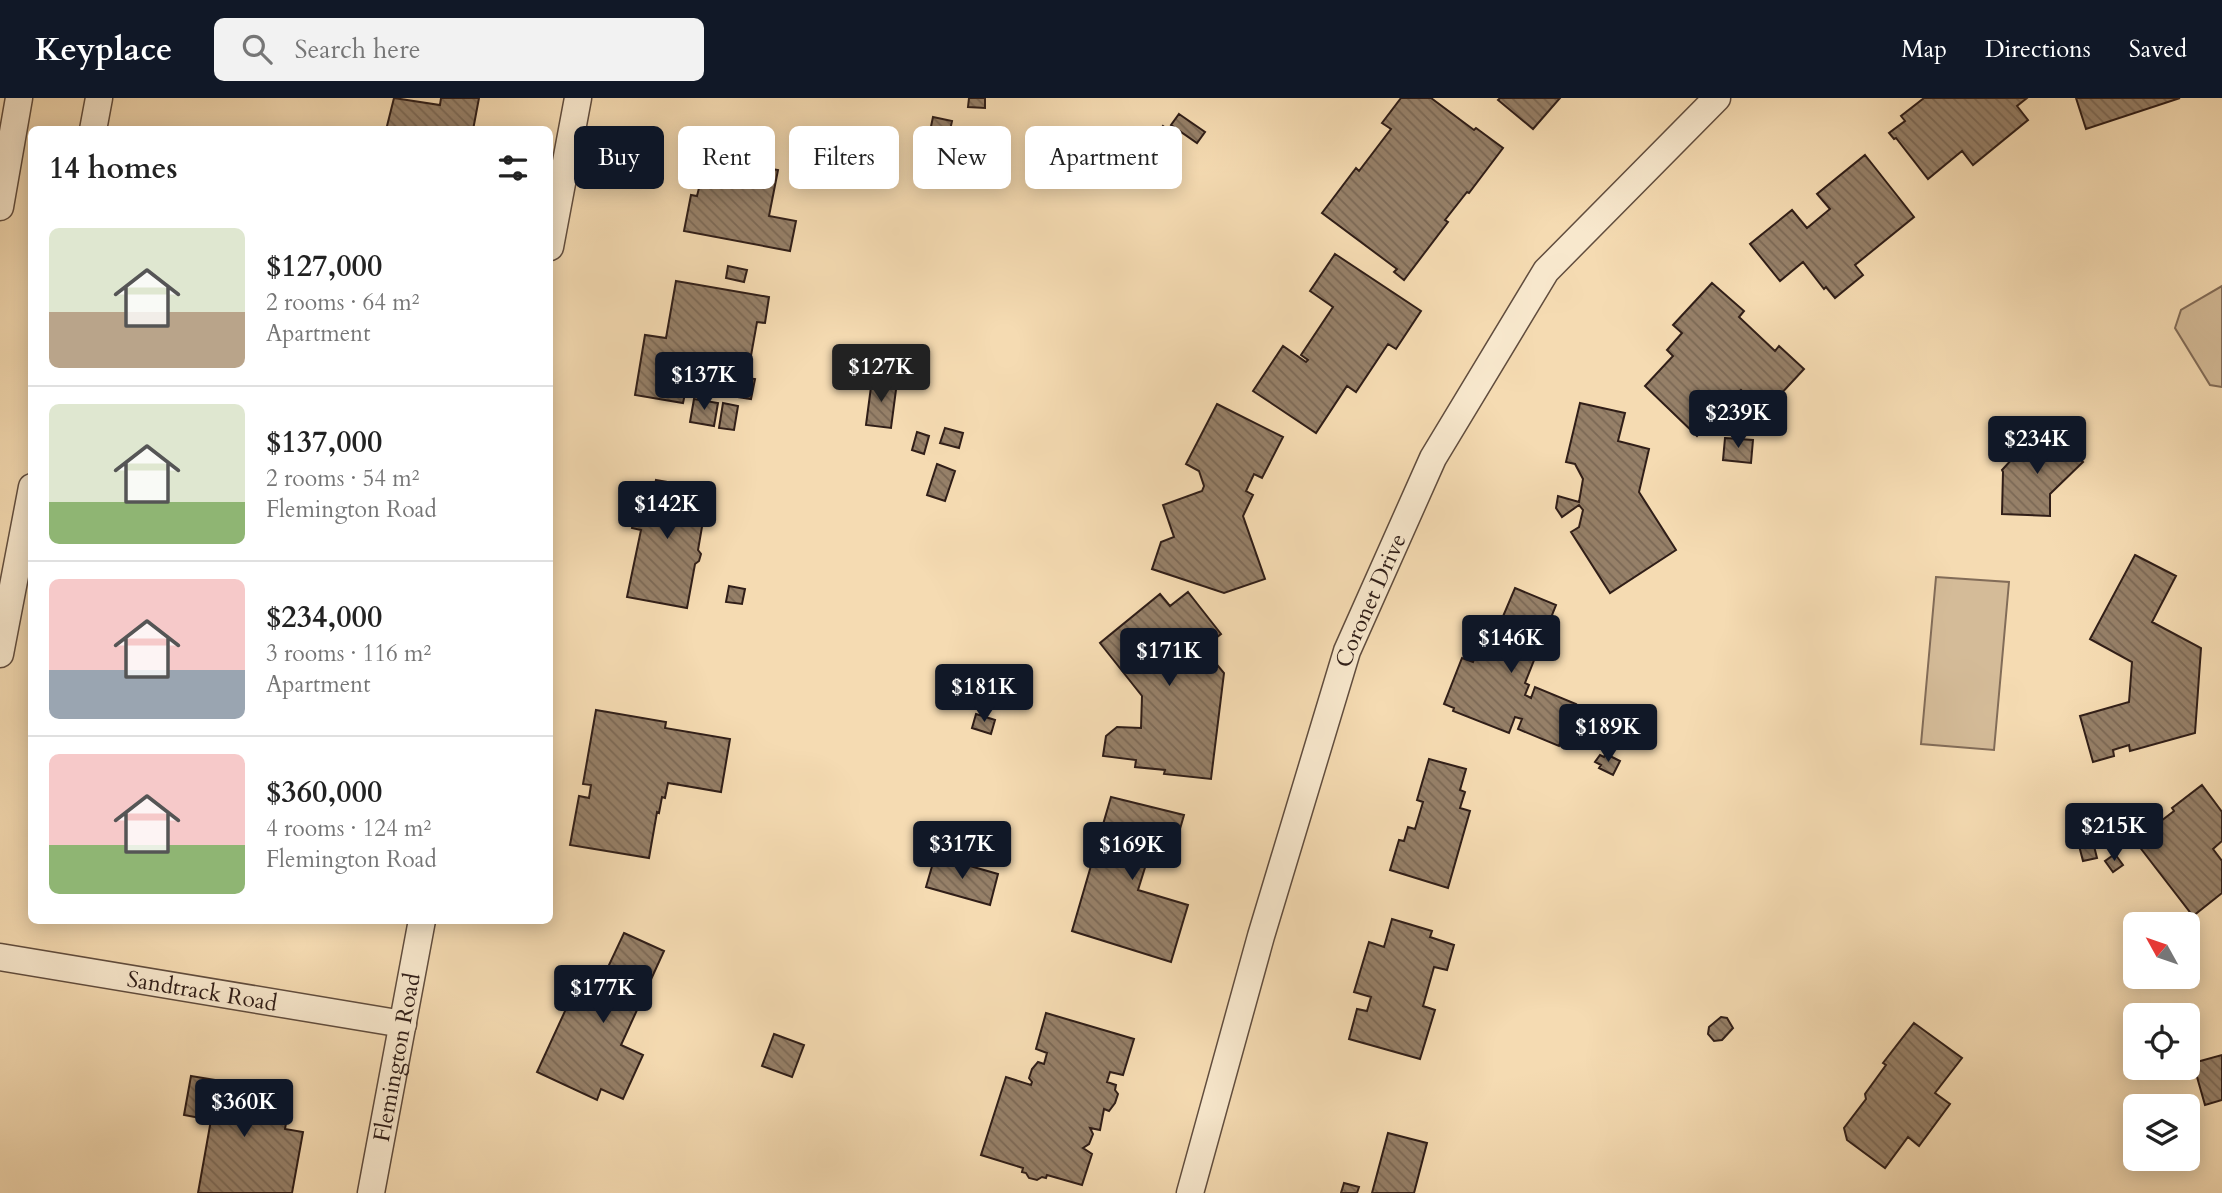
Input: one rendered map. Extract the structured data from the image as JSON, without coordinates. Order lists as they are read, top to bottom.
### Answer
{
  "streets": {
    "street": ["Coronet Drive", "Sandtrack Road", "Flemington Road"]
  },
  "crossings": [
    ["Sandtrack Road", "Flemington Road"]
  ],
  "north": "top left",
  "page": {
    "header": "Keyplace",
    "search": "Search here",
    "nav": ["Map", "Directions", "Saved"],
    "chip": [
      "Buy",
      "Rent",
      "Filters",
      "New",
      "Apartment"
    ],
    "heading": "14 homes",
    "list": [
      {
        "name": "$127,000",
        "note": "2 rooms · 64 m² · Apartment"
      },
      {
        "name": "$137,000",
        "note": "2 rooms · 54 m² · Flemington Road"
      },
      {
        "name": "$234,000",
        "note": "3 rooms · 116 m² · Apartment"
      },
      {
        "name": "$360,000",
        "note": "4 rooms · 124 m² · Flemington Road"
      }
    ],
    "price": [
      "$127K",
      "$137K",
      "$239K",
      "$234K",
      "$142K",
      "$146K",
      "$171K",
      "$181K",
      "$189K",
      "$215K",
      "$317K",
      "$169K",
      "$177K",
      "$360K"
    ]
  }
}
